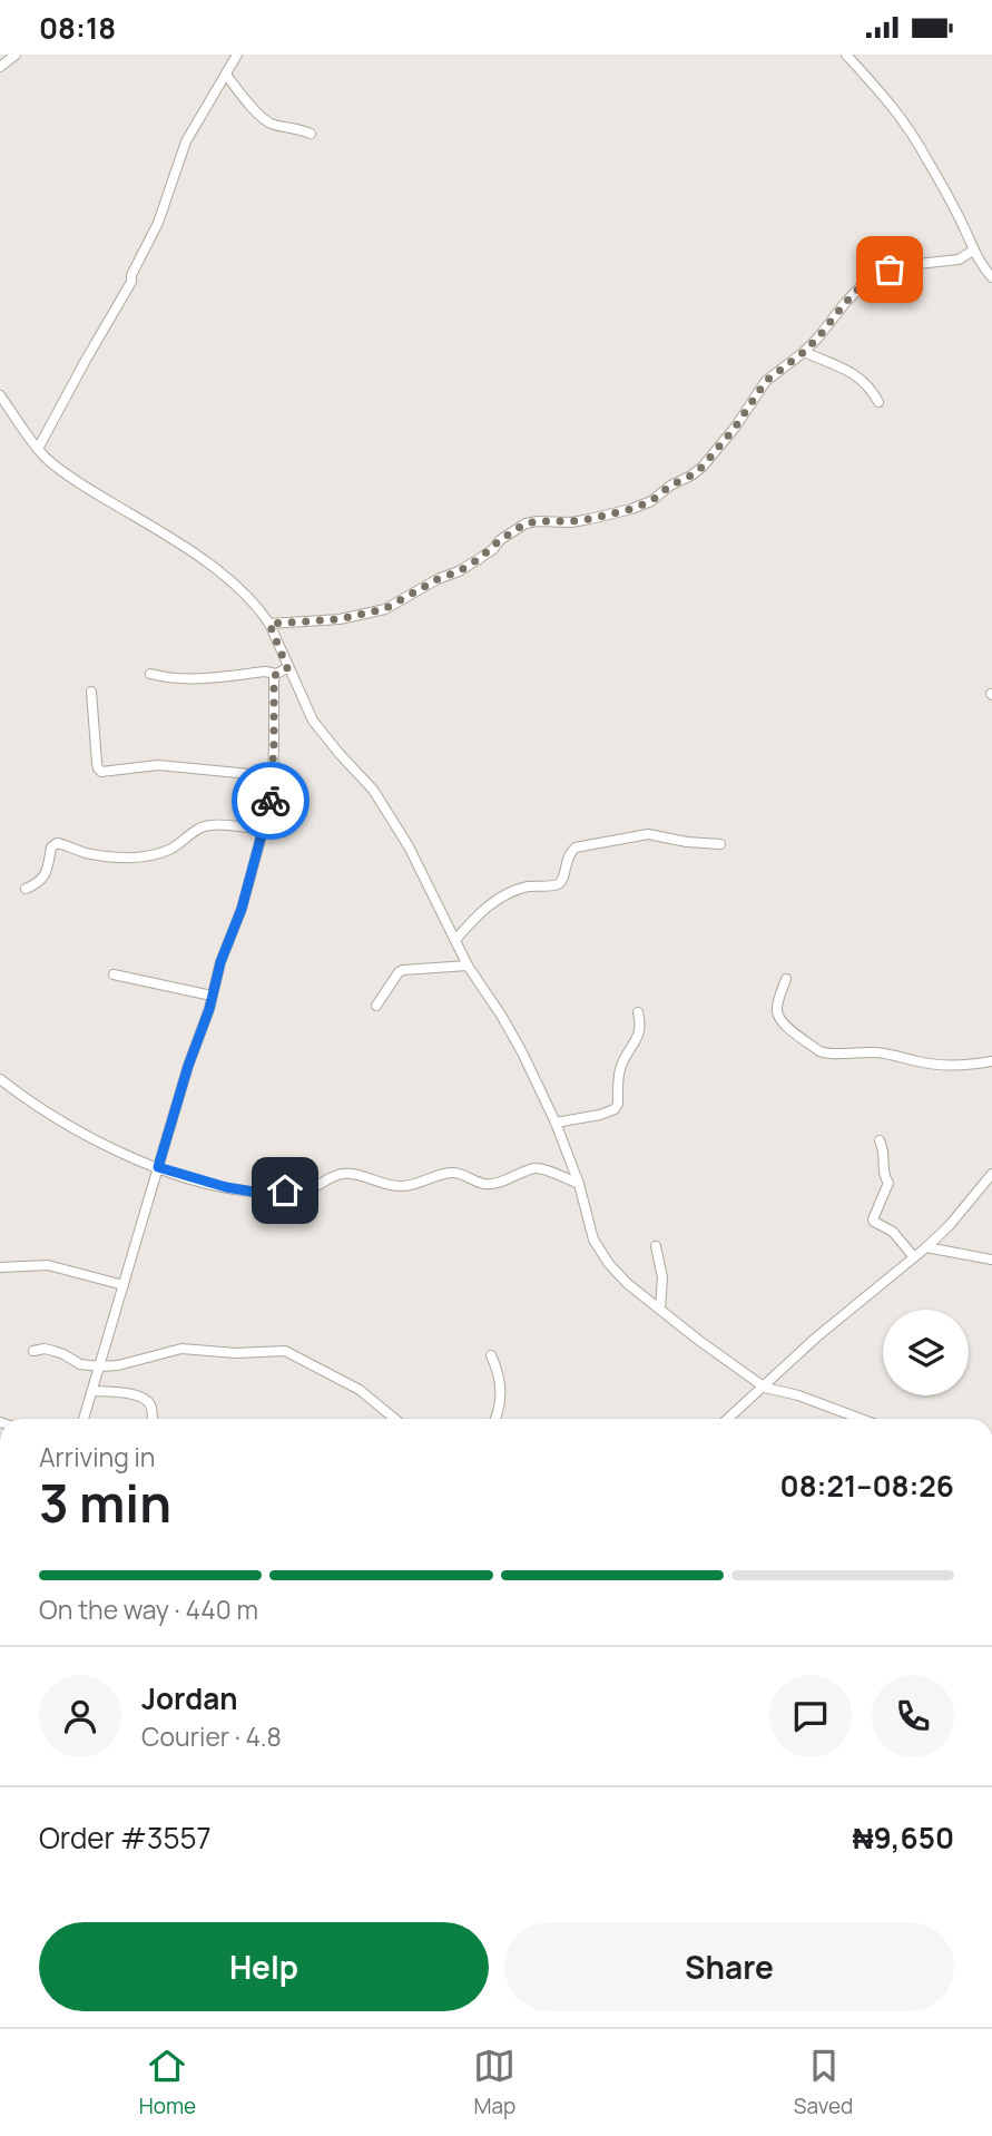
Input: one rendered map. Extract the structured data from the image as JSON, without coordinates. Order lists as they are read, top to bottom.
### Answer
{
  "page": {
    "status": "08:18",
    "heading": ["3 min", "Arriving in", "08:21–08:26"],
    "panel": [
      "Jordan",
      "Courier · 4.8",
      "Order #3557",
      "₦9,650"
    ],
    "bar": "On the way · 440 m",
    "buttons": ["Help", "Share"],
    "tabs": ["Home", "Map", "Saved"]
  }
}
